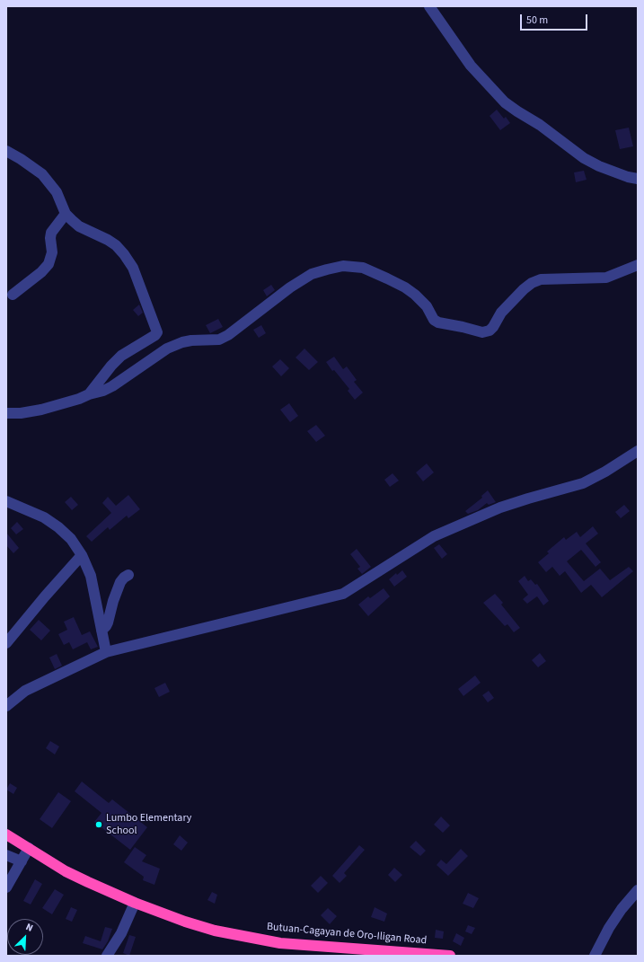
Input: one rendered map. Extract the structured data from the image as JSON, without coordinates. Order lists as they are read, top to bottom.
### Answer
{
  "streets": {
    "highway": ["Butuan-Cagayan de Oro-Iligan Road"]
  },
  "places": ["Lumbo Elementary School"],
  "scale_bar": "50 m",
  "north": "top right"
}
